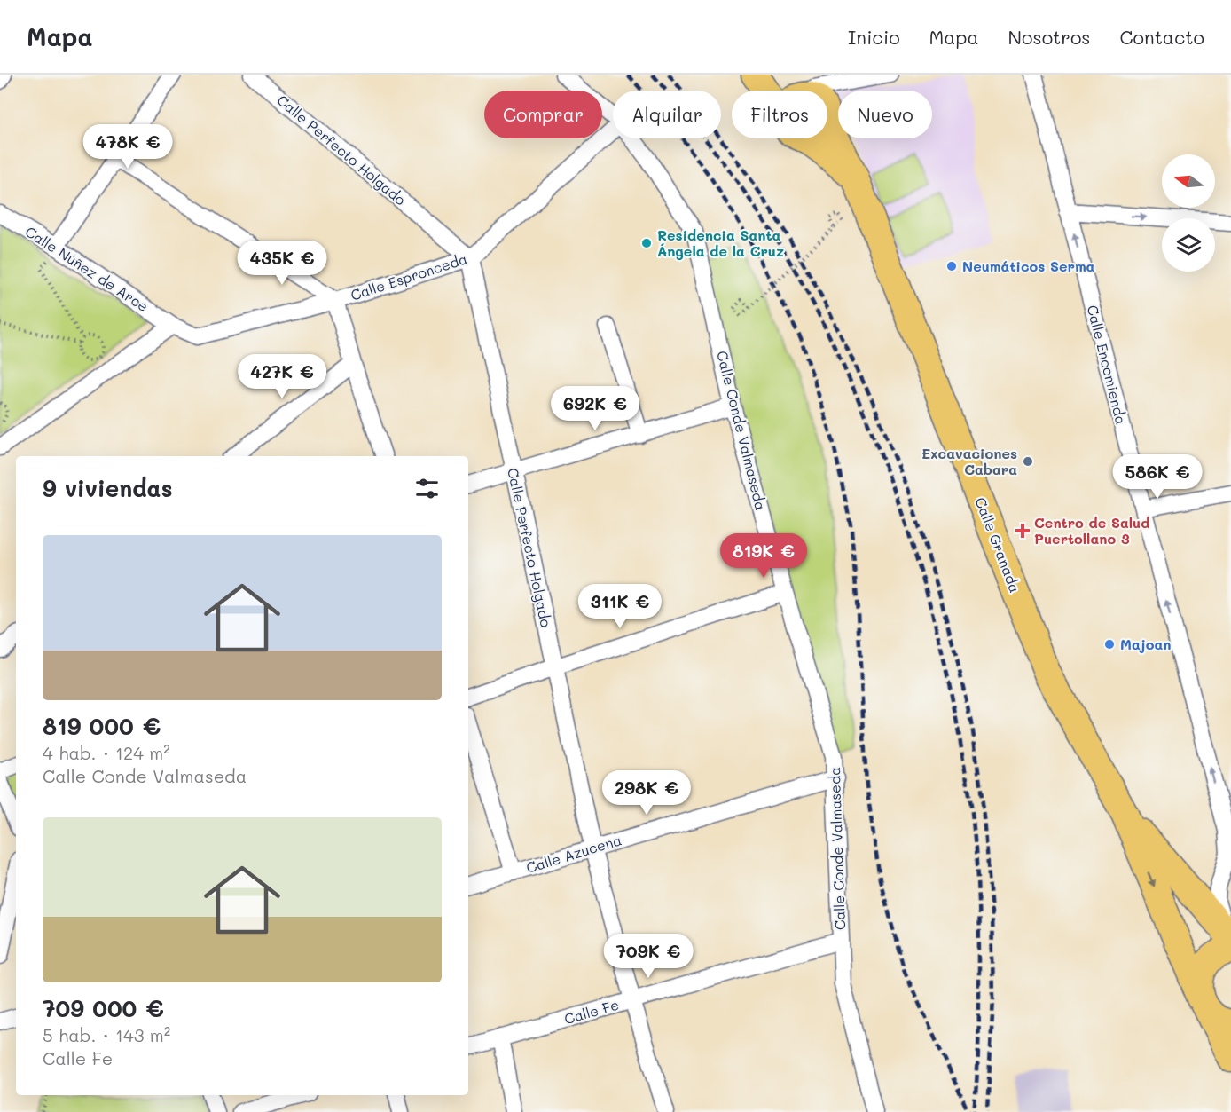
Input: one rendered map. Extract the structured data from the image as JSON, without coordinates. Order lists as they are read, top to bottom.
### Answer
{
  "streets": {
    "highway": ["Calle Granada"],
    "street": [
      "Calle Perfecto Holgado",
      "Calle Núñez de Arce",
      "Calle Espronceda",
      "Calle Encomienda",
      "Calle Conde Valmaseda",
      "Calle Azucena",
      "Calle Fe"
    ]
  },
  "crossings": [
    ["Calle Perfecto Holgado", "Calle Espronceda"],
    ["Calle Perfecto Holgado", "Calle Azucena"],
    ["Calle Perfecto Holgado", "Calle Fe"],
    ["Calle Núñez de Arce", "Calle Espronceda"],
    ["Calle Conde Valmaseda", "Calle Azucena"],
    ["Calle Conde Valmaseda", "Calle Fe"]
  ],
  "one_way": ["Calle Encomienda"],
  "places": {
    "other": [
      "Residencia Santa Ángela de la Cruz",
      "Neumáticos Serma",
      "Excavaciones Cabara",
      "Majoan"
    ],
    "health": ["Centro de Salud Puertollano 3"]
  },
  "north": "left",
  "page": {
    "header": "Mapa",
    "nav": [
      "Inicio",
      "Mapa",
      "Nosotros",
      "Contacto"
    ],
    "chip": [
      "Comprar",
      "Alquilar",
      "Filtros",
      "Nuevo"
    ],
    "price": [
      "478K €",
      "435K €",
      "427K €",
      "692K €",
      "586K €",
      "819K €",
      "311K €",
      "298K €",
      "709K €"
    ],
    "heading": "9 viviendas",
    "list": [
      {
        "name": "819 000 €",
        "note": "4 hab. · 124 m² · Calle Conde Valmaseda"
      },
      {
        "name": "709 000 €",
        "note": "5 hab. · 143 m² · Calle Fe"
      }
    ]
  }
}
